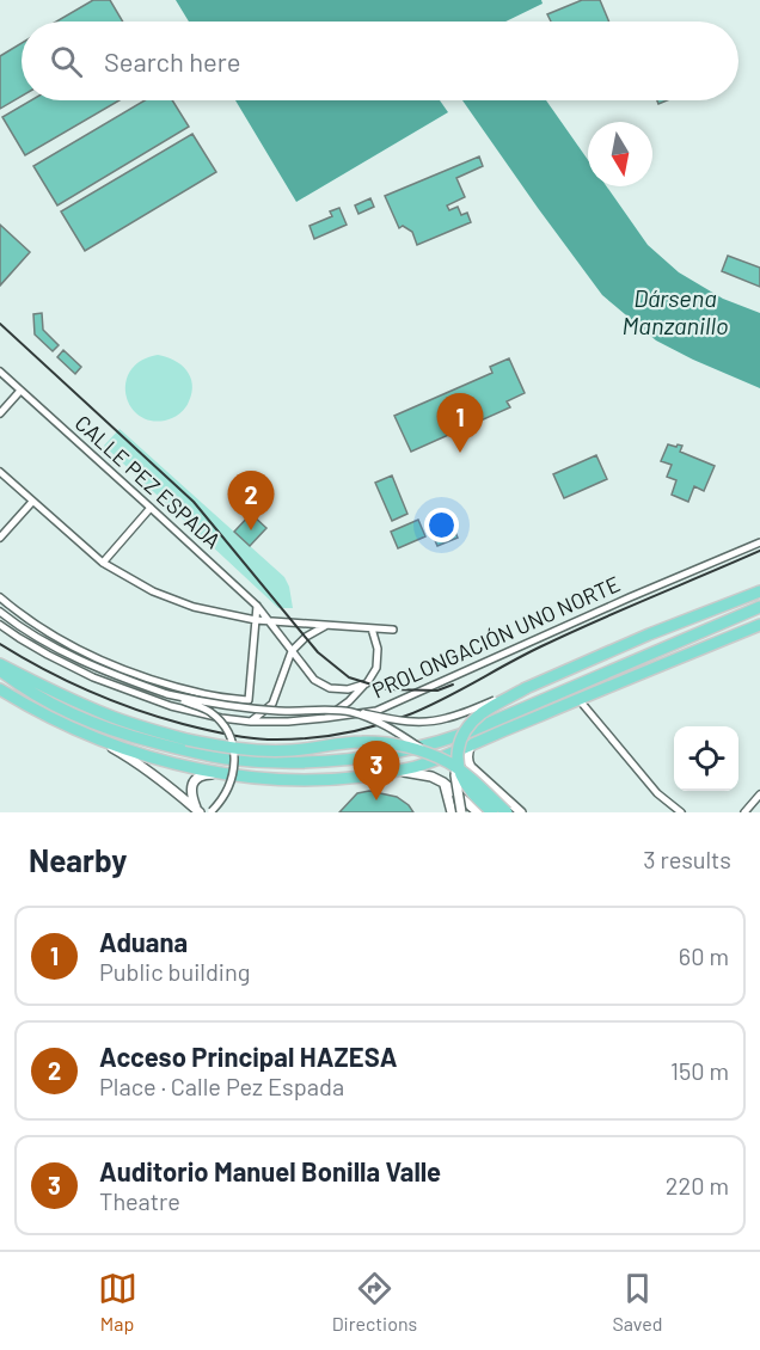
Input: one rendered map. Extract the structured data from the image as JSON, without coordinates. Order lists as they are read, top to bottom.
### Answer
{
  "streets": {
    "street": ["CALLE PEZ ESPADA", "PROLONGACIÓN UNO NORTE"]
  },
  "water": ["Dársena Manzanillo"],
  "north": "bottom",
  "page": {
    "search": "Search here",
    "pins": ["1", "2", "3"],
    "heading": ["Nearby", "3 results"],
    "list": [
      {
        "mark": "1",
        "name": "Aduana",
        "note": "Public building",
        "value": "60 m"
      },
      {
        "mark": "2",
        "name": "Acceso Principal HAZESA",
        "note": "Place · Calle Pez Espada",
        "value": "150 m"
      },
      {
        "mark": "3",
        "name": "Auditorio Manuel Bonilla Valle",
        "note": "Theatre",
        "value": "220 m"
      }
    ],
    "nav": ["Map", "Directions", "Saved"]
  }
}
